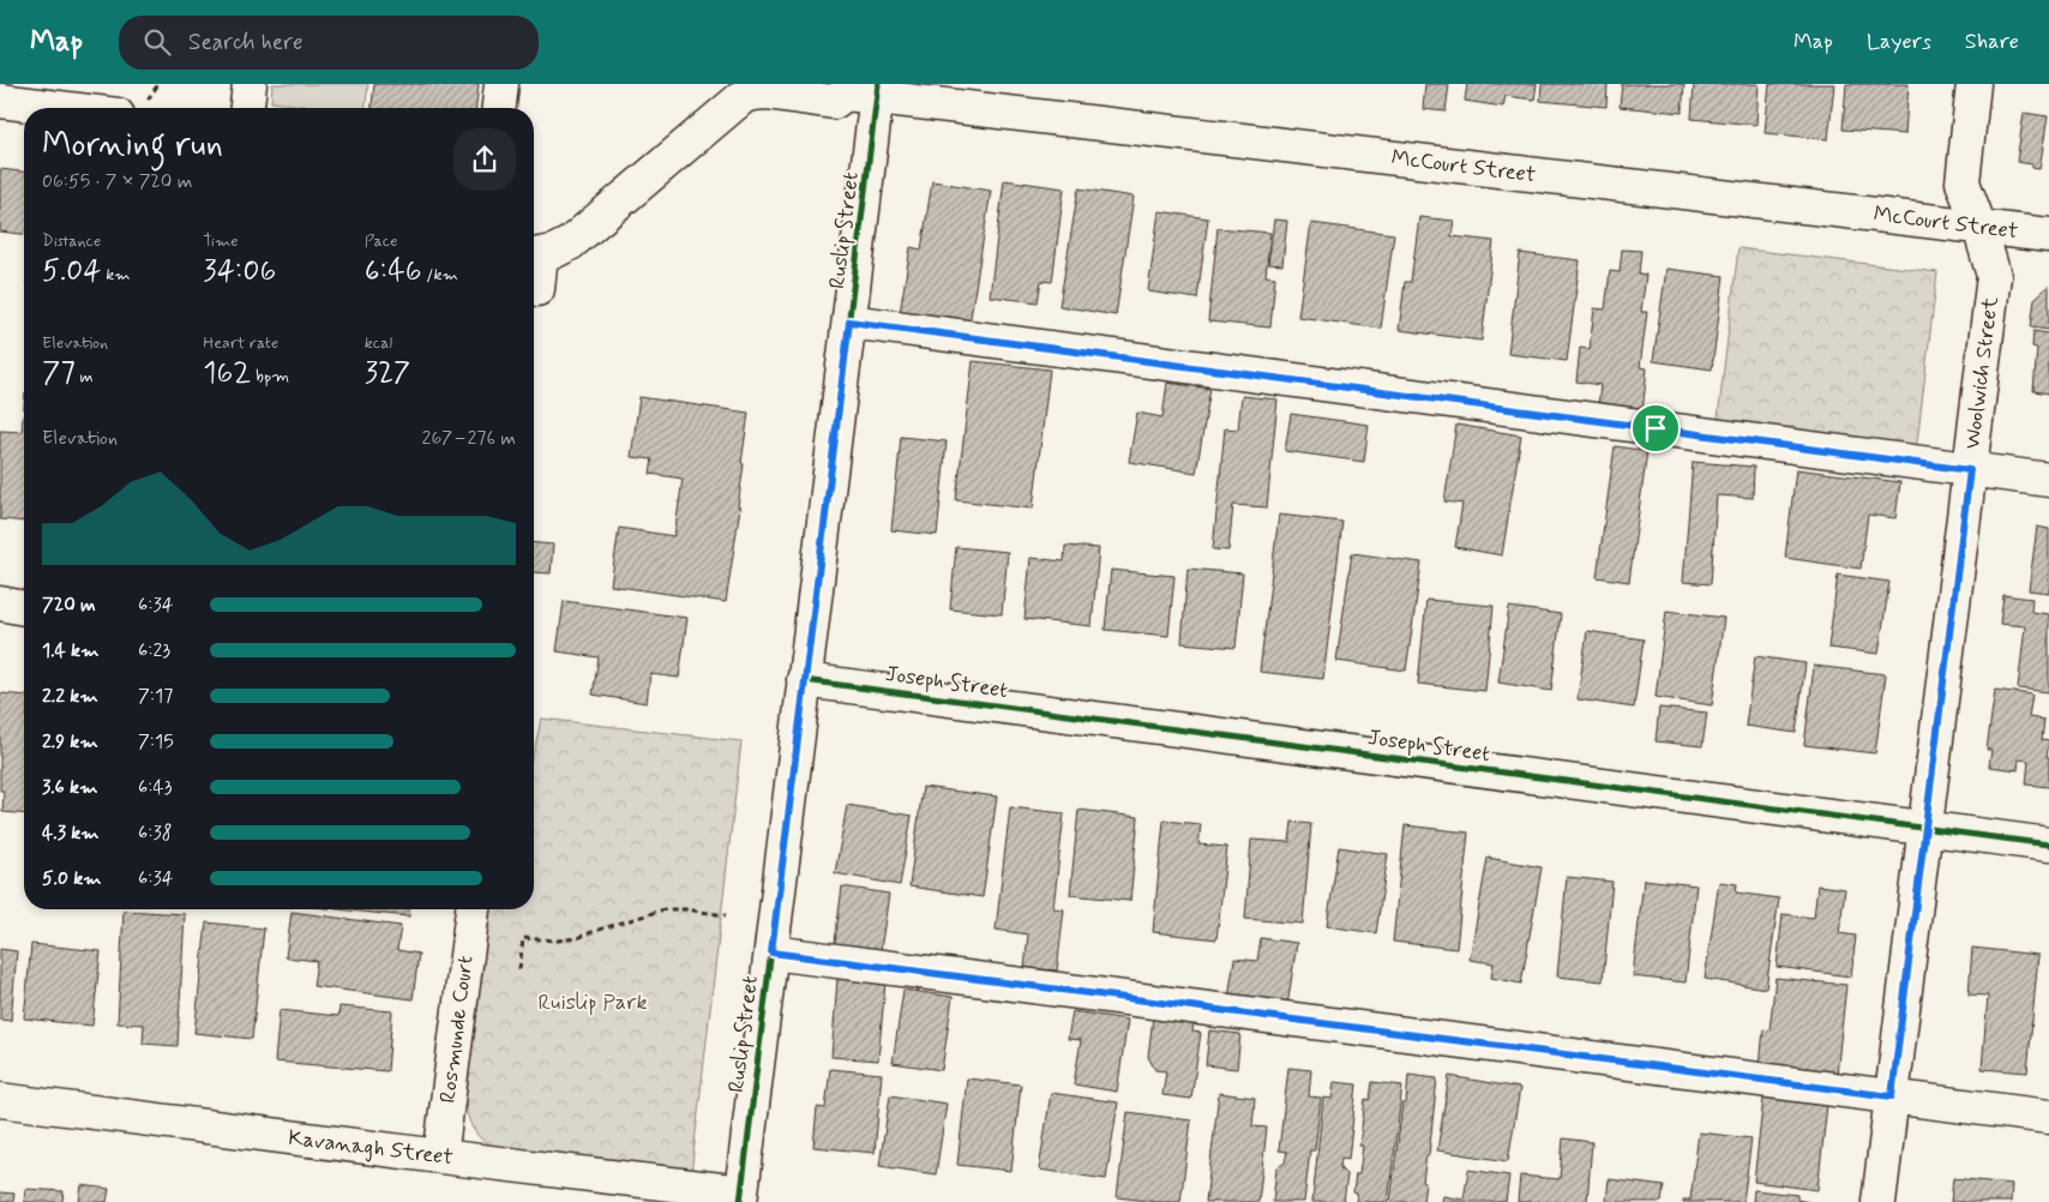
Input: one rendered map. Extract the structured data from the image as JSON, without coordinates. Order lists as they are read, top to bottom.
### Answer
{
  "streets": {
    "street": [
      "McCourt Street",
      "Ruslip Street",
      "Woolwich Street",
      "Joseph Street",
      "Rosmunde Court",
      "Kavanagh Street"
    ]
  },
  "crossings": [
    ["McCourt Street", "Ruslip Street"],
    ["McCourt Street", "Woolwich Street"],
    ["Ruslip Street", "Joseph Street"],
    ["Ruslip Street", "Kavanagh Street"],
    ["Woolwich Street", "Joseph Street"],
    ["Rosmunde Court", "Kavanagh Street"]
  ],
  "parks": ["Ruislip Park"],
  "page": {
    "header": "Map",
    "search": "Search here",
    "nav": ["Map", "Layers", "Share"],
    "heading": ["Morning run", "06:55 · 7 × 720 m"],
    "stats": [
      ["Distance", "5.04 km"],
      ["Time", "34:06"],
      ["Pace", "6:46 /km"],
      ["Elevation", "77 m"],
      ["Heart rate", "162 bpm"],
      ["kcal", "327"]
    ],
    "chart": ["Elevation", "267–276 m"],
    "list": [
      {
        "name": "720 m",
        "note": "6:34"
      },
      {
        "name": "1.4 km",
        "note": "6:23"
      },
      {
        "name": "2.2 km",
        "note": "7:17"
      },
      {
        "name": "2.9 km",
        "note": "7:15"
      },
      {
        "name": "3.6 km",
        "note": "6:43"
      },
      {
        "name": "4.3 km",
        "note": "6:38"
      },
      {
        "name": "5.0 km",
        "note": "6:34"
      }
    ]
  }
}
